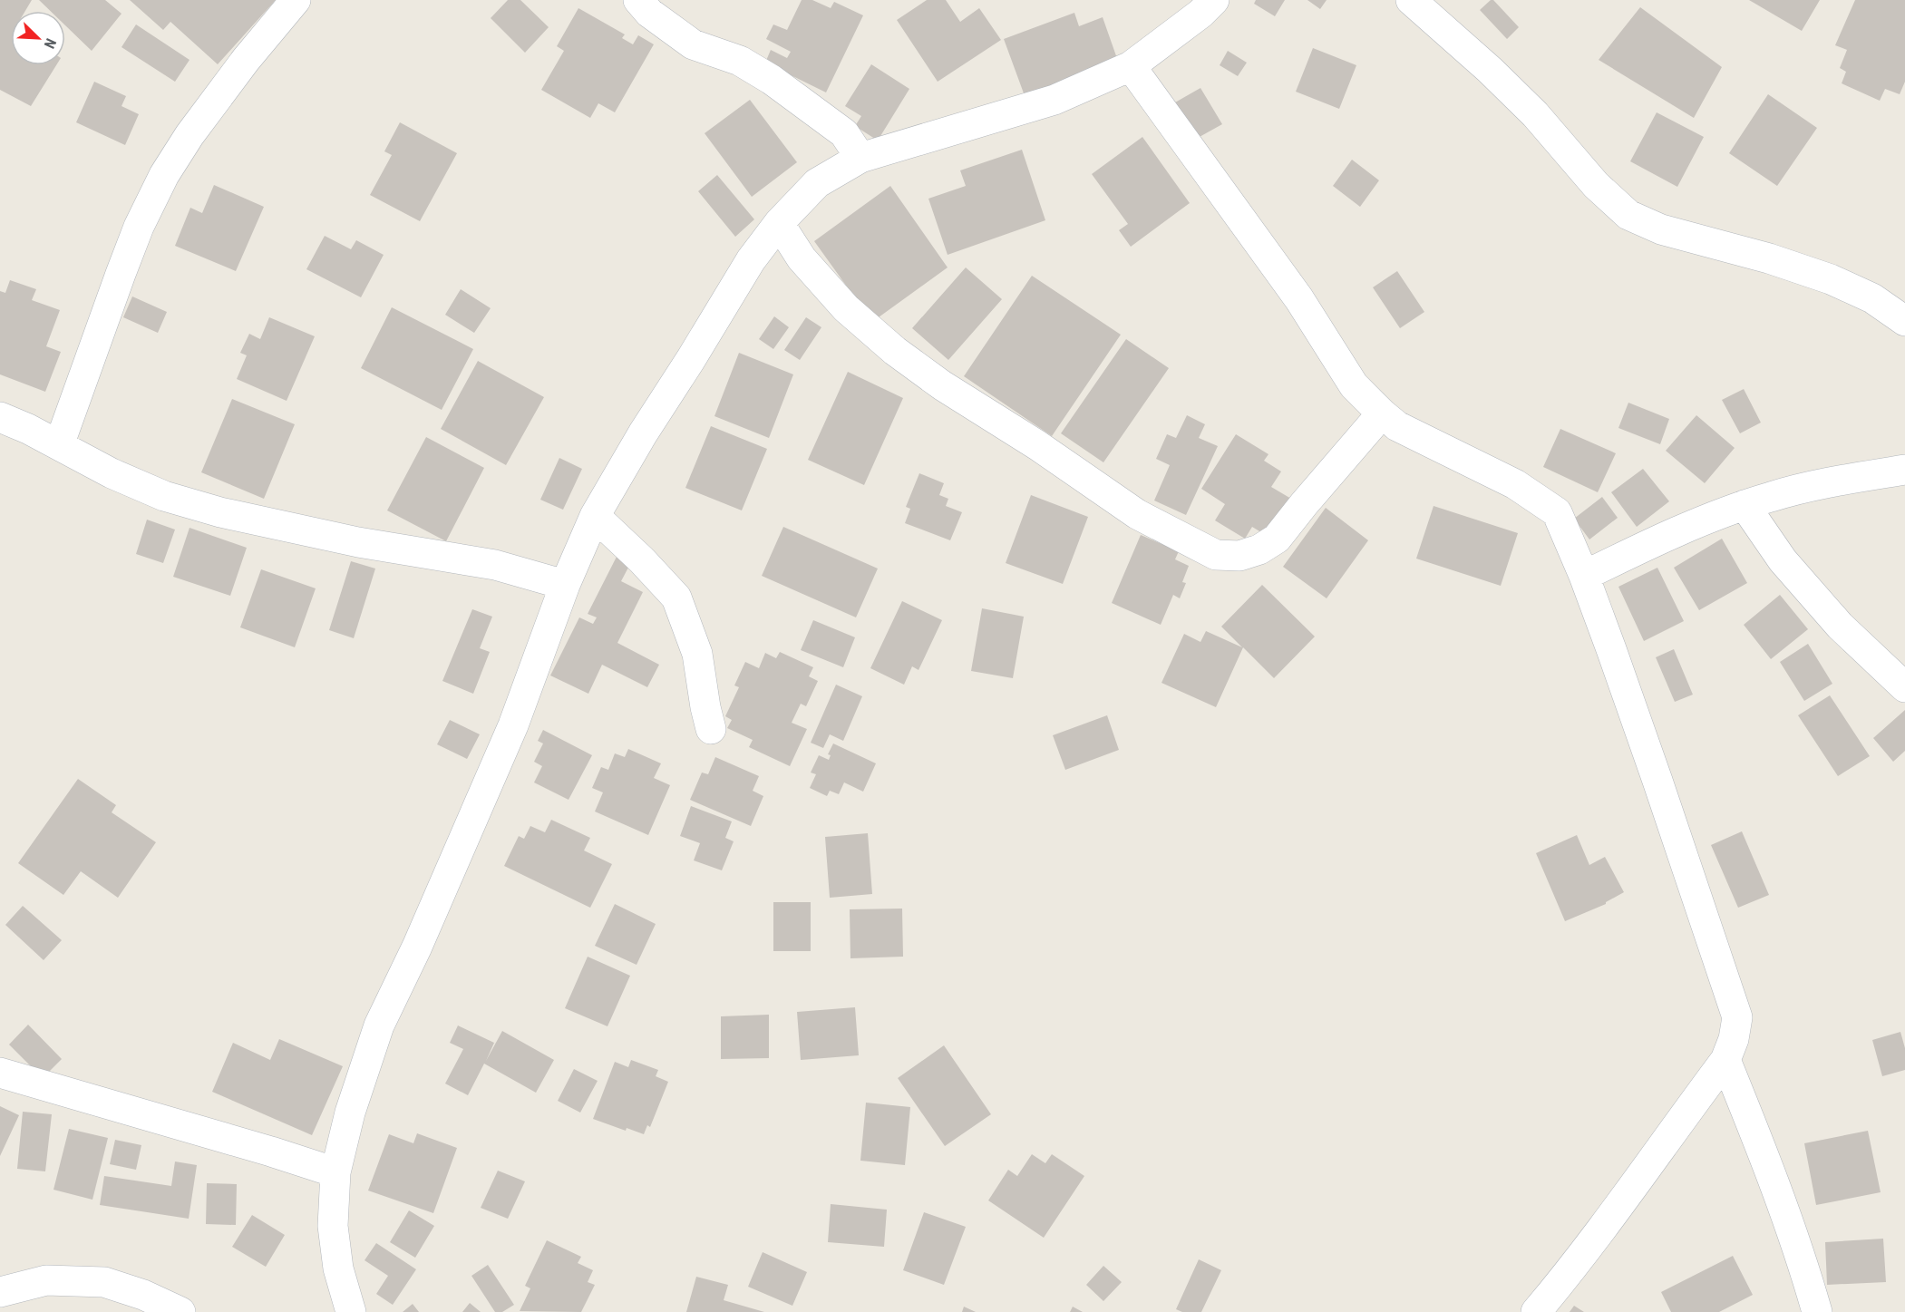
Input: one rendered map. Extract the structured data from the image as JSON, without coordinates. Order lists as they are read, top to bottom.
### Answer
{
  "north": "bottom right"
}
